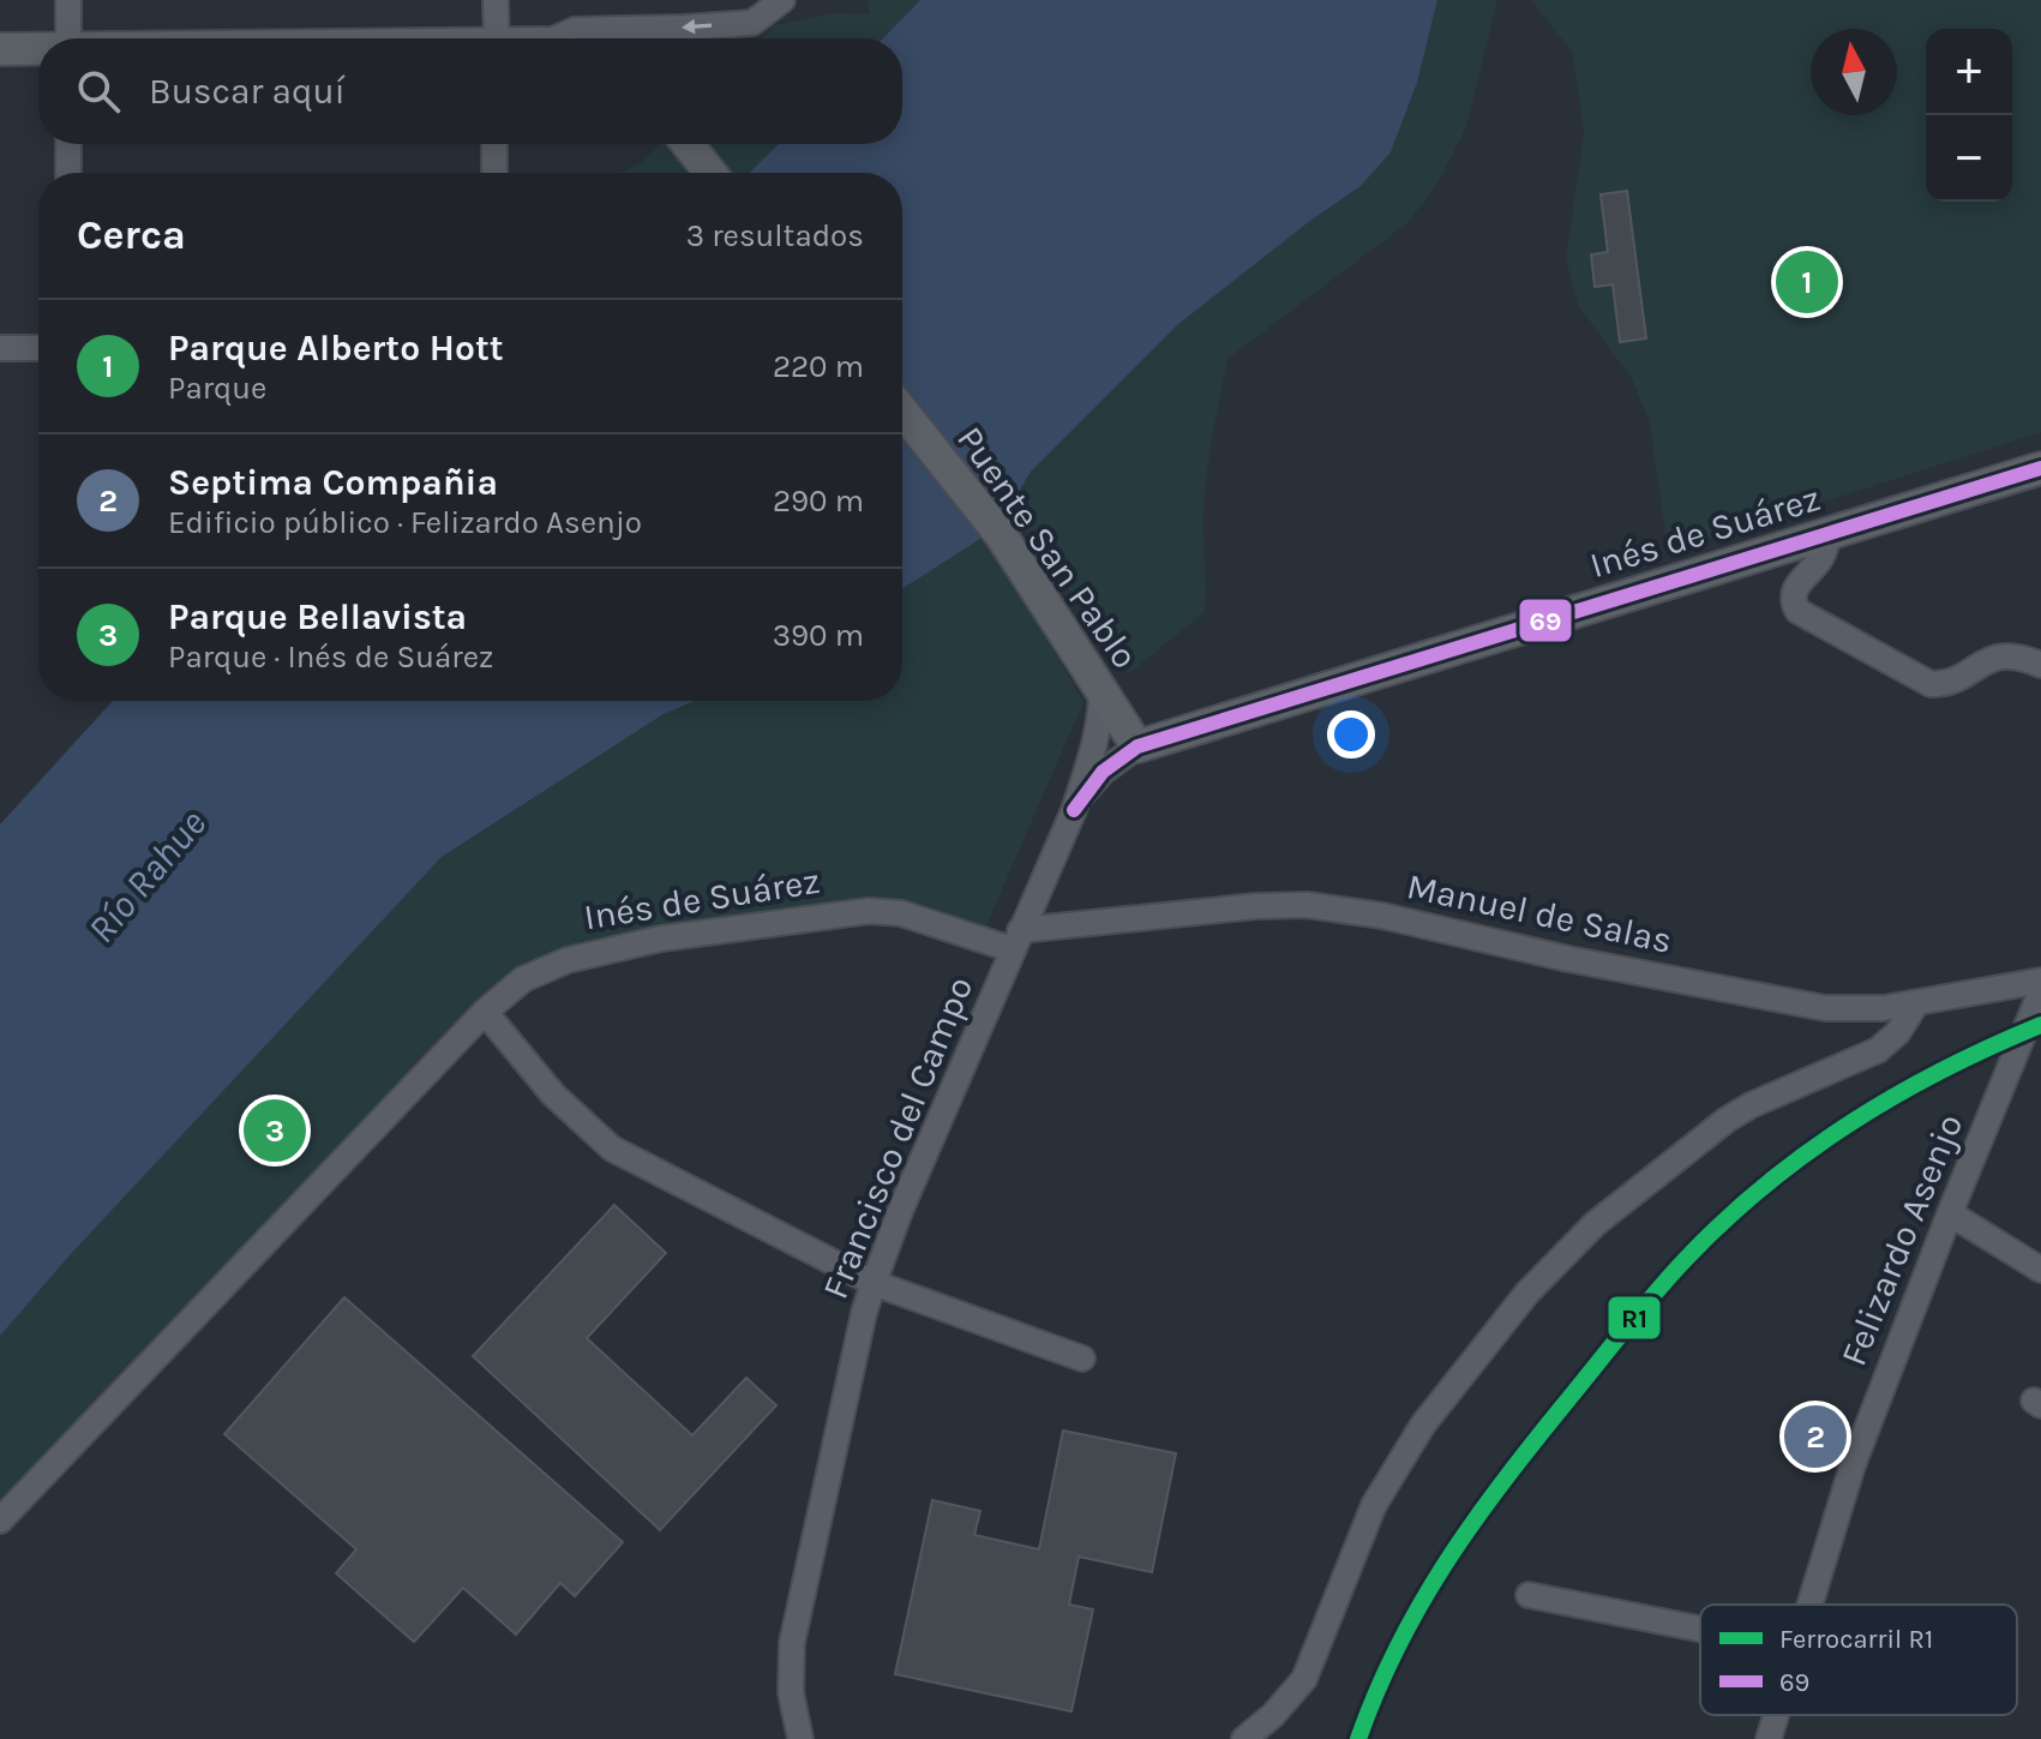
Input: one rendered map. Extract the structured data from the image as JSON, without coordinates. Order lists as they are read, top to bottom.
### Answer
{
  "streets": {
    "main road": ["Inés de Suárez", "Puente San Pablo"],
    "street": ["Manuel de Salas", "Francisco del Campo", "Felizardo Asenjo"]
  },
  "crossings": [
    ["Inés de Suárez", "Puente San Pablo"],
    ["Inés de Suárez", "Manuel de Salas"],
    ["Inés de Suárez", "Francisco del Campo"],
    ["Puente San Pablo", "Francisco del Campo"],
    ["Manuel de Salas", "Francisco del Campo"]
  ],
  "water": ["Río Rahue"],
  "lines": ["transit line 69", "rail line R1"],
  "legend": ["Ferrocarril R1", "69"],
  "north": "top",
  "page": {
    "map_buttons": ["+", "−"],
    "search": "Buscar aquí",
    "heading": ["Cerca", "3 resultados"],
    "pins": ["1", "3", "2"],
    "list": [
      {
        "mark": "1",
        "name": "Parque Alberto Hott",
        "note": "Parque",
        "value": "220 m"
      },
      {
        "mark": "2",
        "name": "Septima Compañia",
        "note": "Edificio público · Felizardo Asenjo",
        "value": "290 m"
      },
      {
        "mark": "3",
        "name": "Parque Bellavista",
        "note": "Parque · Inés de Suárez",
        "value": "390 m"
      }
    ]
  }
}
